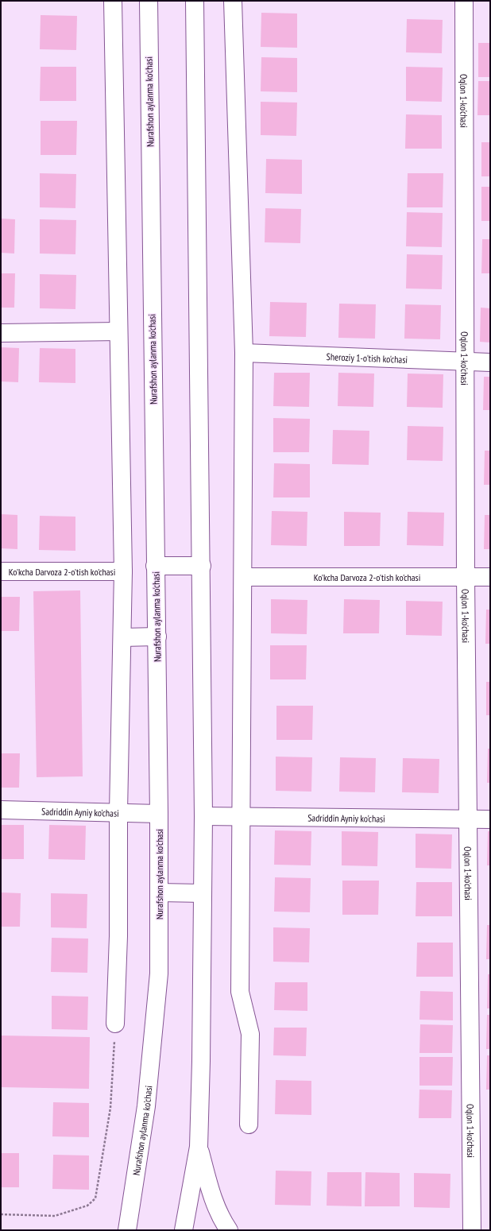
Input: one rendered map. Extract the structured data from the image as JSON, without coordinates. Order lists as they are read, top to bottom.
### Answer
{
  "streets": {
    "main road": [
      "Oqlon 1-ko'chasi",
      "Nurafshon aylanma ko'chasi",
      "Sheroziy 1-o'tish ko'chasi",
      "Ko'kcha Darvoza 2-o'tish ko'chasi",
      "Sadriddin Ayniy ko'chasi"
    ]
  },
  "crossings": [
    ["Oqlon 1-ko'chasi", "Sheroziy 1-o'tish ko'chasi"],
    ["Oqlon 1-ko'chasi", "Ko'kcha Darvoza 2-o'tish ko'chasi"],
    ["Oqlon 1-ko'chasi", "Sadriddin Ayniy ko'chasi"],
    ["Nurafshon aylanma ko'chasi", "Sadriddin Ayniy ko'chasi"]
  ]
}
